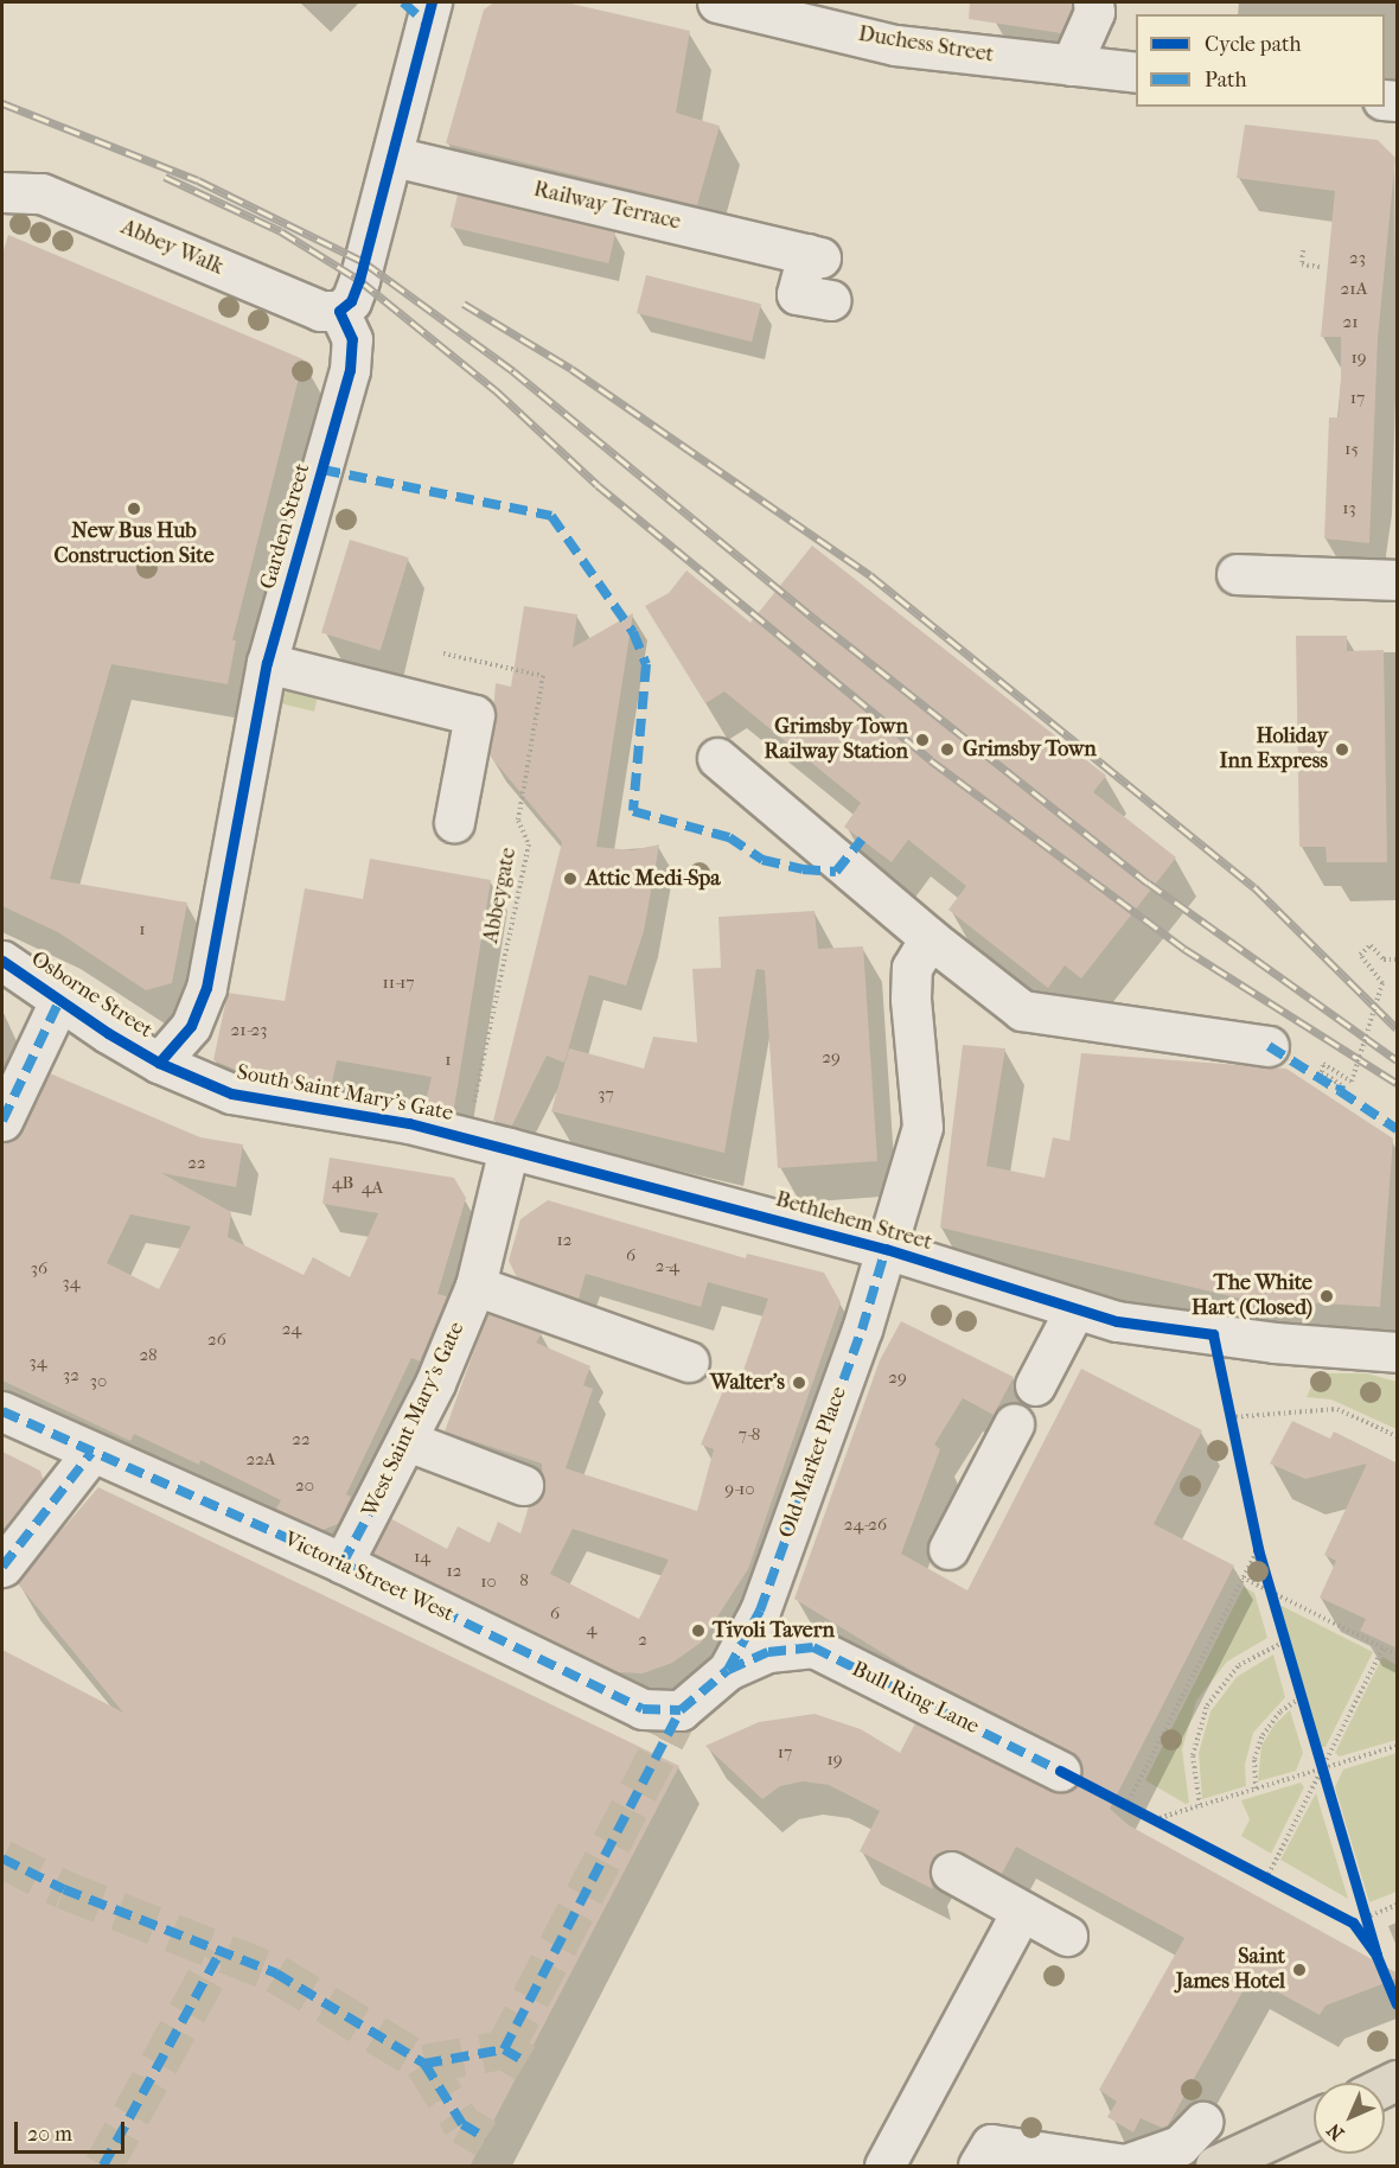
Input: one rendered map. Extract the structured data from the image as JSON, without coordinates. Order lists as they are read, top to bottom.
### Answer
{
  "streets": {
    "street": [
      "Duchess Street",
      "Railway Terrace",
      "Abbey Walk",
      "Garden Street",
      "Osborne Street",
      "South Saint Mary's Gate",
      "Bethlehem Street",
      "West Saint Mary's Gate",
      "Old Market Place",
      "Victoria Street West",
      "Bull Ring Lane"
    ],
    "path": ["Abbeygate"]
  },
  "crossings": [
    ["Abbey Walk", "Garden Street"],
    ["Garden Street", "Osborne Street"],
    ["Garden Street", "South Saint Mary's Gate"],
    ["Abbeygate", "South Saint Mary's Gate"],
    ["Abbeygate", "Bethlehem Street"],
    ["Abbeygate", "West Saint Mary's Gate"],
    ["Osborne Street", "South Saint Mary's Gate"],
    ["South Saint Mary's Gate", "Bethlehem Street"],
    ["South Saint Mary's Gate", "West Saint Mary's Gate"],
    ["Bethlehem Street", "West Saint Mary's Gate"],
    ["Bethlehem Street", "Old Market Place"],
    ["West Saint Mary's Gate", "Victoria Street West"],
    ["Old Market Place", "Victoria Street West"],
    ["Old Market Place", "Bull Ring Lane"],
    ["Victoria Street West", "Bull Ring Lane"]
  ],
  "places": [
    "New Bus Hub Construction Site",
    "Grimsby Town Railway Station",
    "Grimsby Town",
    "Holiday Inn Express",
    "Attic Medi-Spa",
    "The White Hart (Closed)",
    "Walter's",
    "Tivoli Tavern",
    "Saint James Hotel"
  ],
  "house_numbers": [
    "23",
    "21A",
    "21",
    "19",
    "17",
    "15",
    "13",
    "1",
    "11-17",
    "21-23",
    "29",
    "1",
    "37",
    "22",
    "4B",
    "4A",
    "12",
    "6",
    "2-4",
    "36",
    "34",
    "24",
    "26",
    "28",
    "34",
    "32",
    "29",
    "30",
    "7-8",
    "22",
    "22A",
    "20",
    "9-10",
    "24-26",
    "14",
    "12",
    "8",
    "10",
    "6",
    "4",
    "2",
    "17",
    "19"
  ],
  "legend": ["Cycle path", "Path"],
  "scale_bar": "20 m",
  "north": "bottom left"
}
